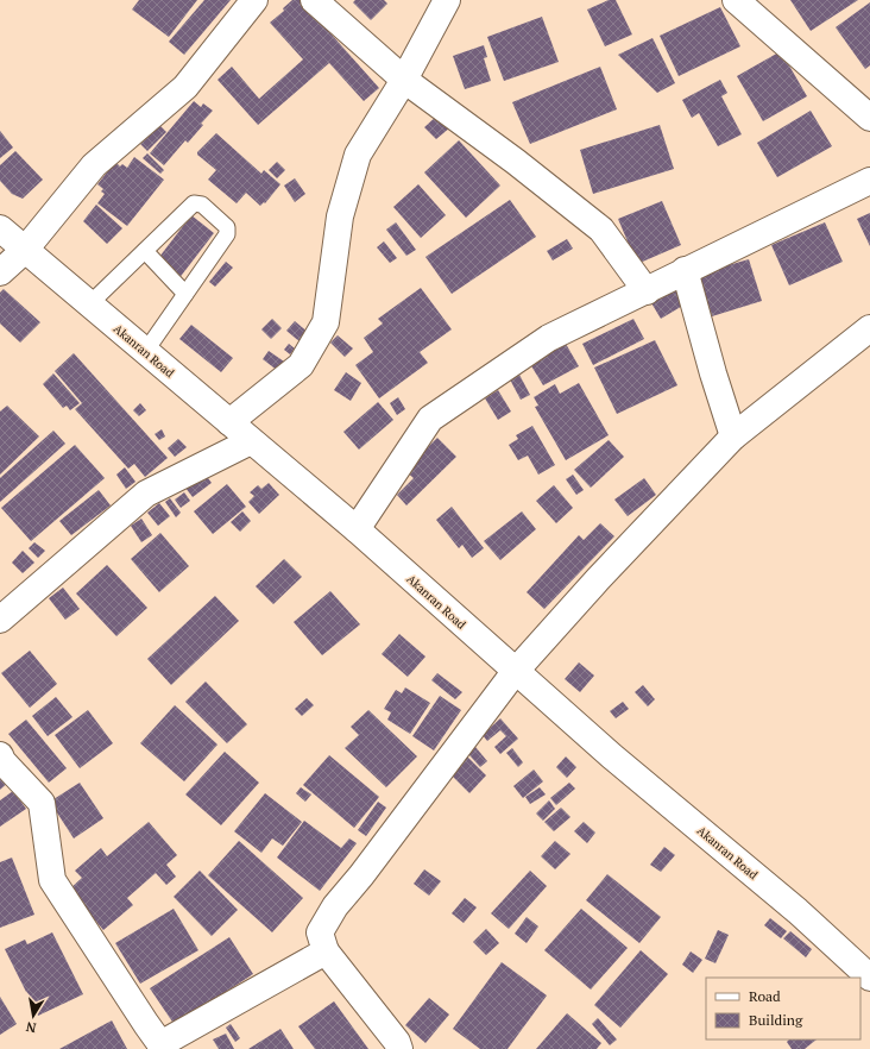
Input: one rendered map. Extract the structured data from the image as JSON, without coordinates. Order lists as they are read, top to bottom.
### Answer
{
  "streets": {
    "street": ["Akanran Road"]
  },
  "legend": ["Road", "Building"],
  "north": "bottom"
}
